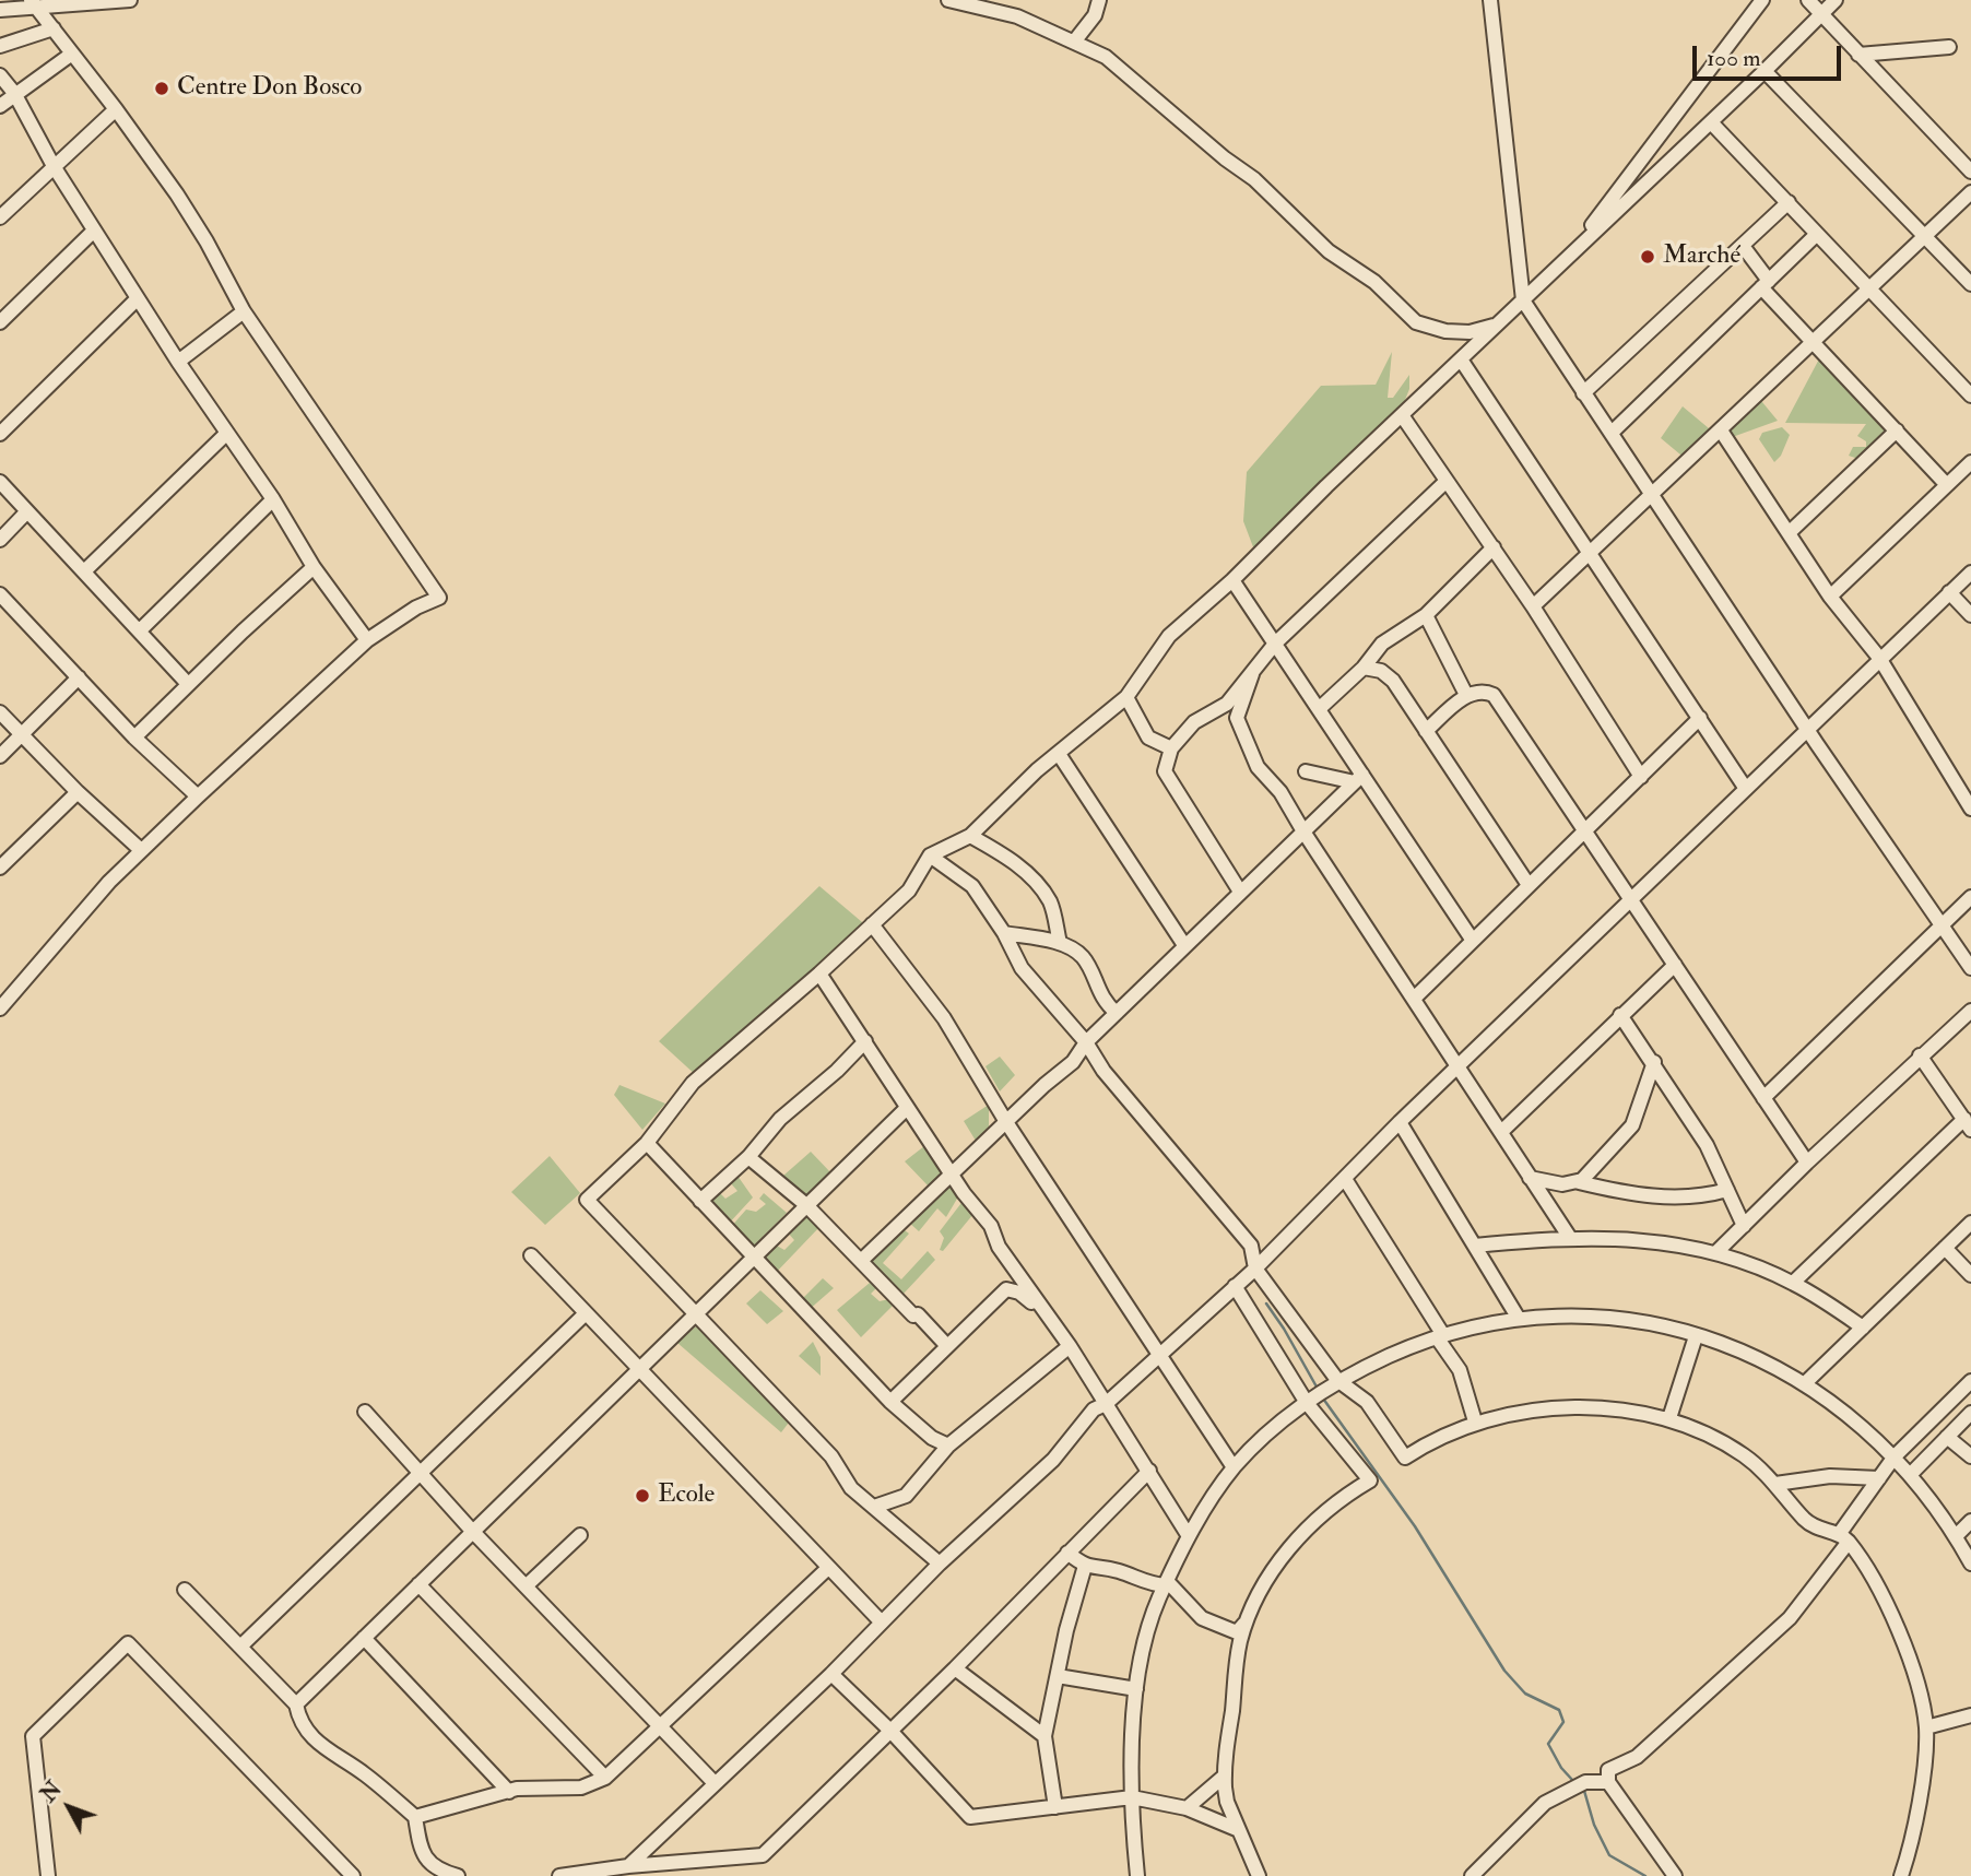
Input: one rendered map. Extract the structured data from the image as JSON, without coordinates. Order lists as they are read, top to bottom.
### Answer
{
  "places": ["Centre Don Bosco", "Marché", "Ecole"],
  "scale_bar": "100 m",
  "north": "top left"
}
